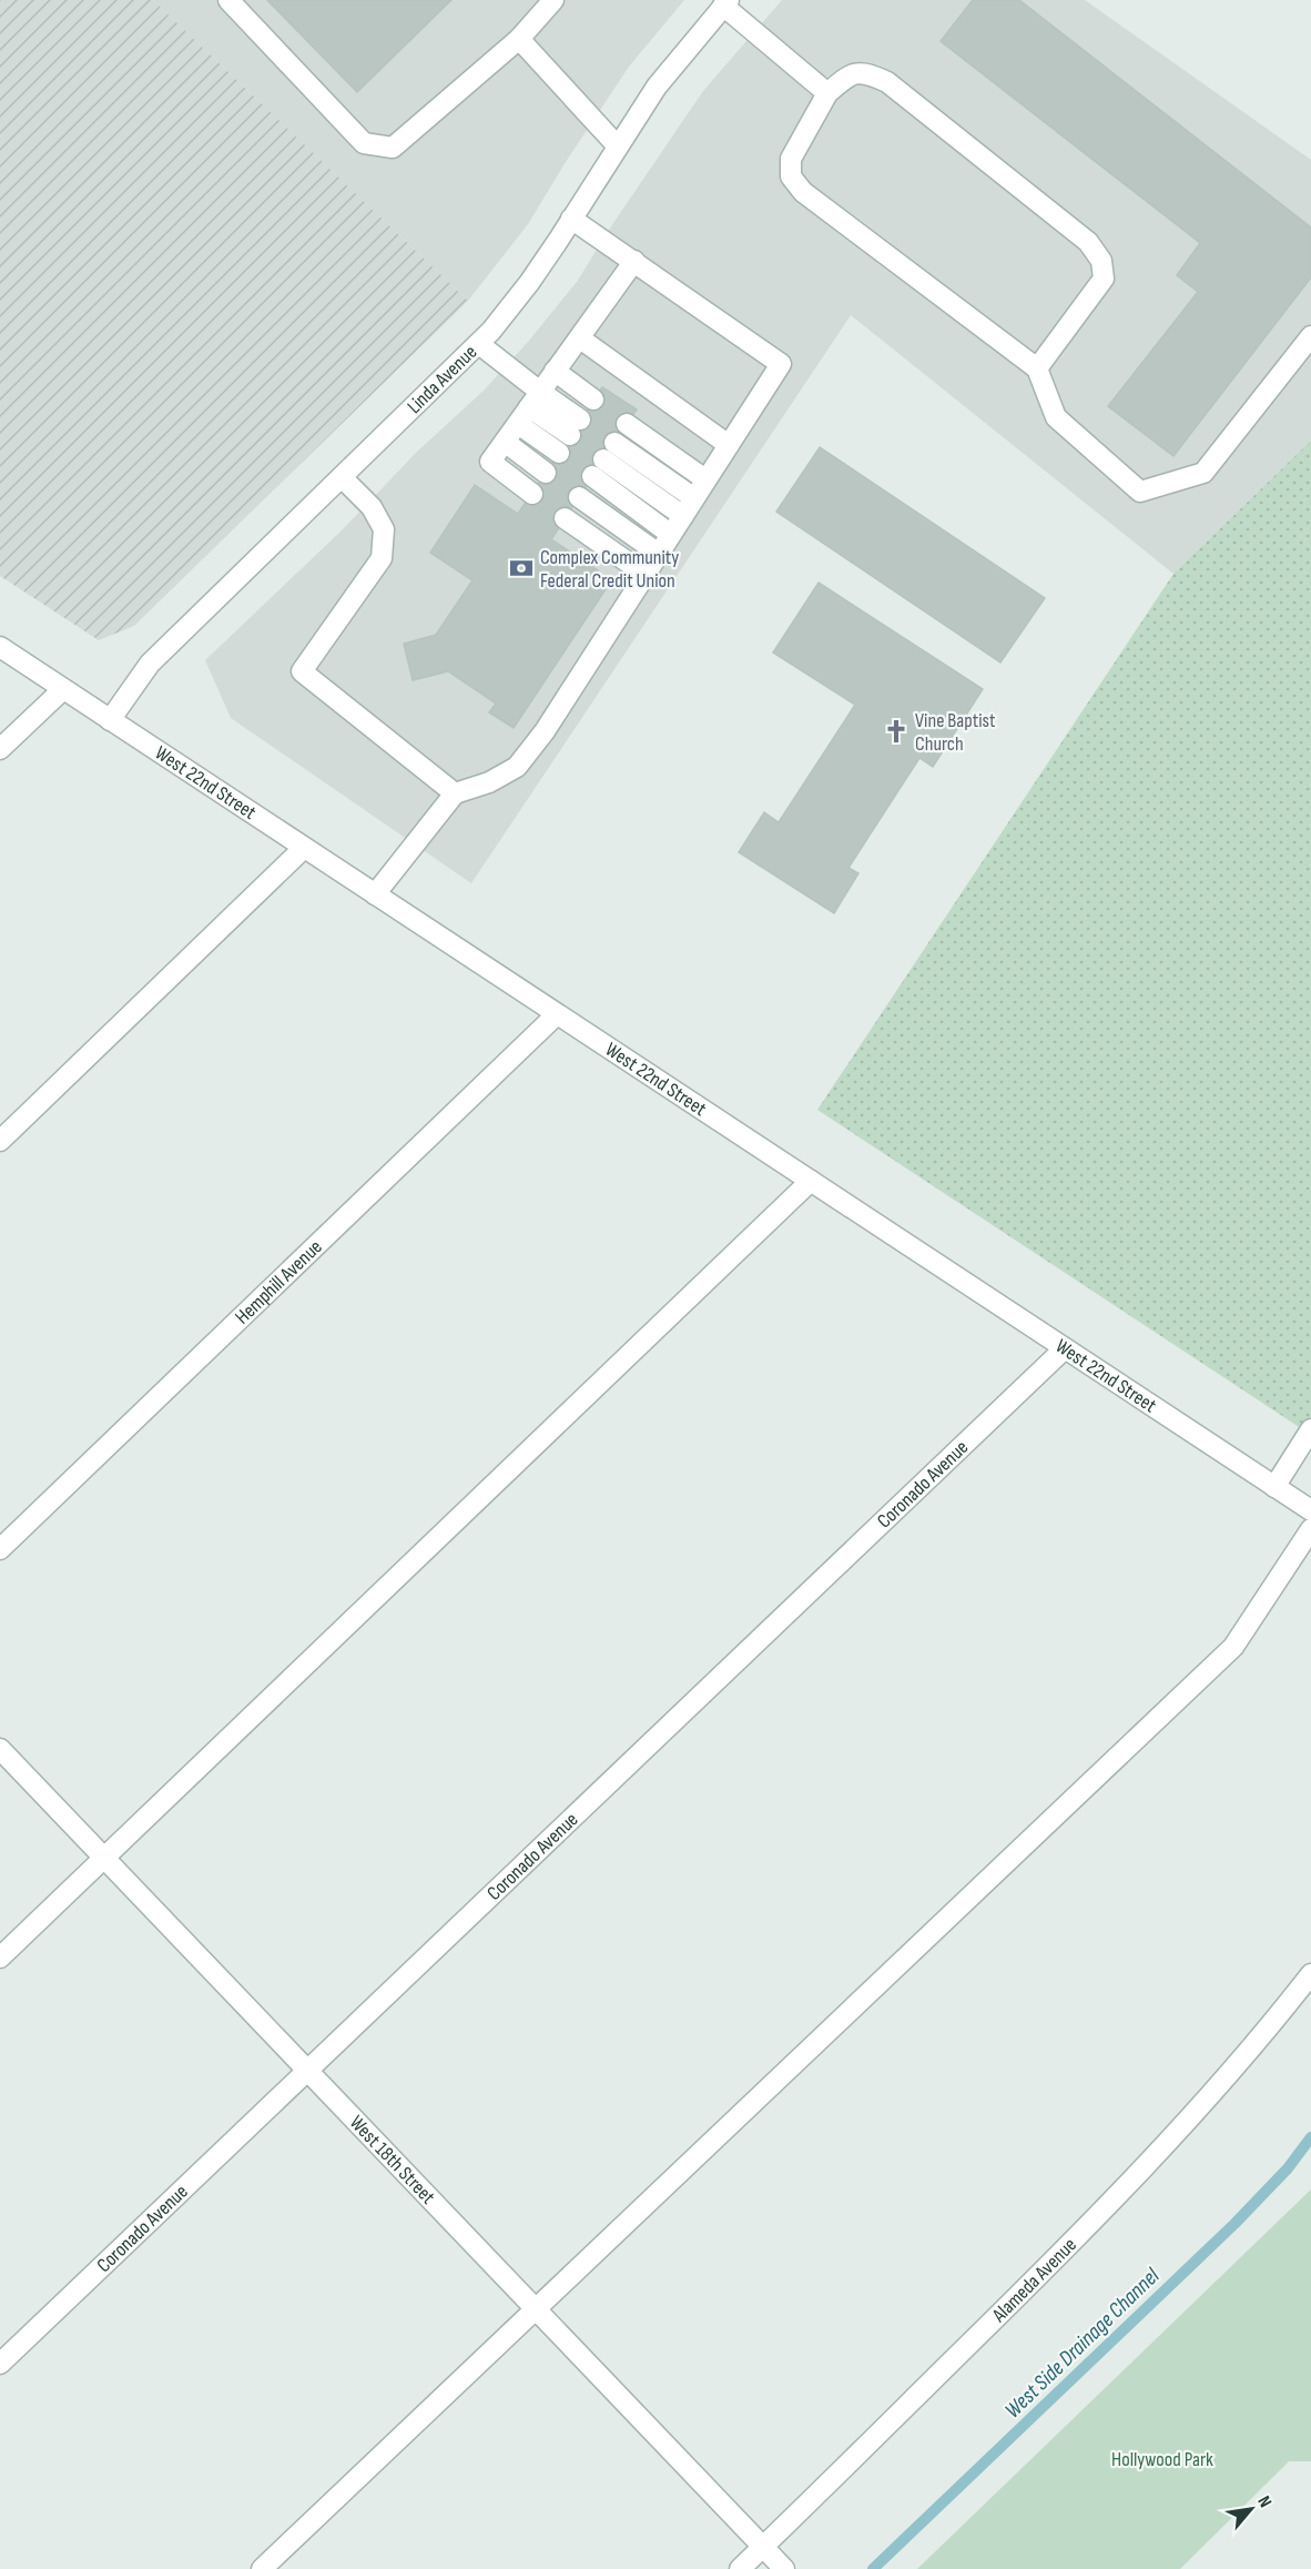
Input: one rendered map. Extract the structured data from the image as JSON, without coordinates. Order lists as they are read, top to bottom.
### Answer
{
  "streets": {
    "street": [
      "Linda Avenue",
      "West 22nd Street",
      "Hemphill Avenue",
      "Coronado Avenue",
      "West 18th Street",
      "Alameda Avenue"
    ]
  },
  "crossings": [
    ["Linda Avenue", "West 22nd Street"],
    ["West 22nd Street", "Hemphill Avenue"],
    ["West 22nd Street", "Coronado Avenue"],
    ["Coronado Avenue", "West 18th Street"],
    ["West 18th Street", "Alameda Avenue"]
  ],
  "water": ["West Side Drainage Channel"],
  "parks": ["Hollywood Park"],
  "places": {
    "bank": ["Complex Community Federal Credit Union"],
    "church": ["Vine Baptist Church"]
  },
  "north": "top right"
}
